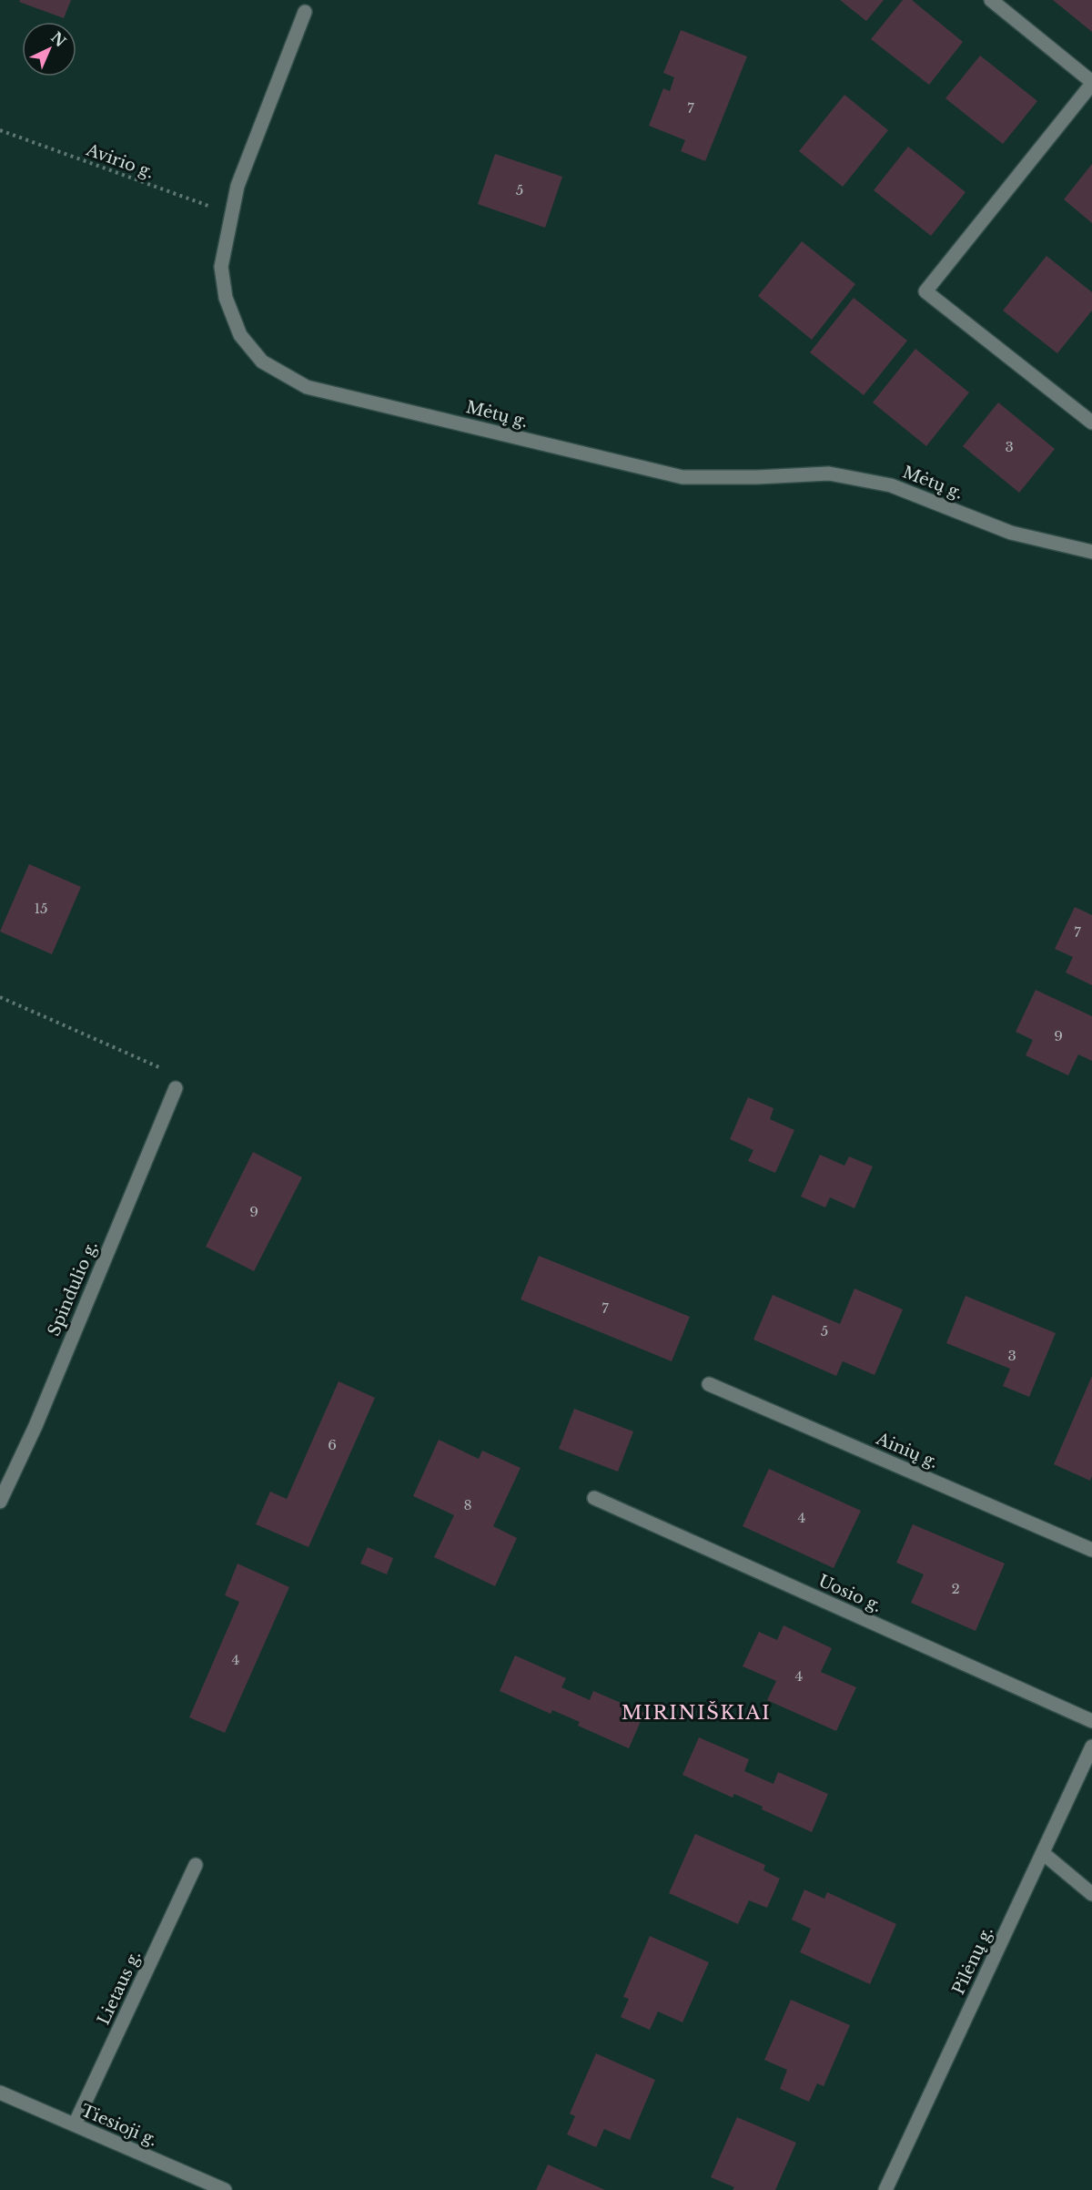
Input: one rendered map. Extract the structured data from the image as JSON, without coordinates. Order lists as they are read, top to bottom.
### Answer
{
  "streets": {
    "street": [
      "Mėtų g.",
      "Spindulio g.",
      "Ainių g.",
      "Uosio g.",
      "Pilėnų g.",
      "Lietaus g.",
      "Tiesioji g."
    ],
    "path": ["Avirio g."]
  },
  "crossings": [
    ["Avirio g.", "Mėtų g."],
    ["Lietaus g.", "Tiesioji g."]
  ],
  "districts": ["MIRINIŠKIAI"],
  "house_numbers": [
    "7",
    "5",
    "3",
    "15",
    "7",
    "9",
    "9",
    "7",
    "5",
    "3",
    "6",
    "8",
    "4",
    "2",
    "4",
    "4"
  ],
  "north": "top right"
}
